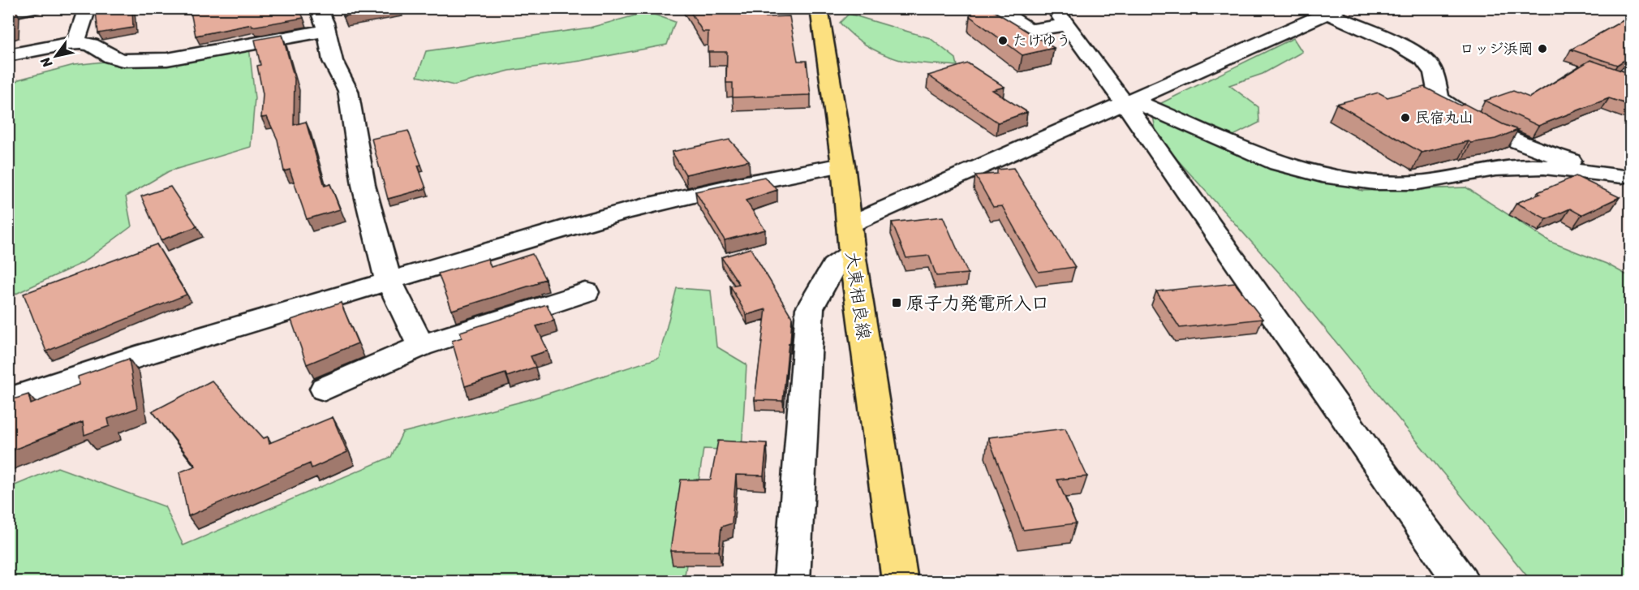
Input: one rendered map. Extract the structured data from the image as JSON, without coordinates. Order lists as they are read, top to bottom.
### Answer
{
  "streets": {
    "main road": ["大東相良線"]
  },
  "places": {
    "other": ["たけゆう", "ロッジ浜岡", "民宿丸山"],
    "transit": ["原子力発電所入口"]
  },
  "north": "bottom left"
}
